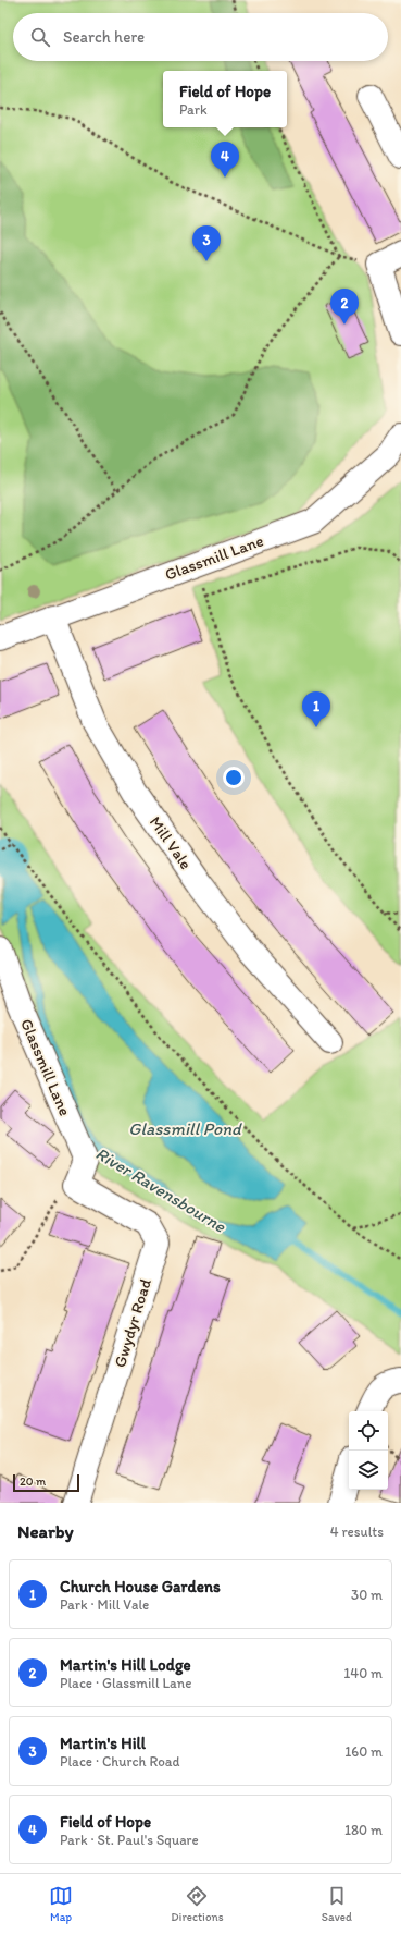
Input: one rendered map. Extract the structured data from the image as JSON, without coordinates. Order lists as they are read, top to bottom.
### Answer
{
  "streets": {
    "street": ["Glassmill Lane", "Mill Vale", "Gwydyr Road"]
  },
  "crossings": [
    ["Glassmill Lane", "Mill Vale"],
    ["Glassmill Lane", "Gwydyr Road"]
  ],
  "water": ["Glassmill Pond", "River Ravensbourne"],
  "scale_bar": "20 m",
  "page": {
    "search": "Search here",
    "popup": ["Field of Hope", "Park"],
    "pins": [
      "4",
      "3",
      "2",
      "1"
    ],
    "scale": "20 m",
    "heading": ["Nearby", "4 results"],
    "list": [
      {
        "mark": "1",
        "name": "Church House Gardens",
        "note": "Park · Mill Vale",
        "value": "30 m"
      },
      {
        "mark": "2",
        "name": "Martin's Hill Lodge",
        "note": "Place · Glassmill Lane",
        "value": "140 m"
      },
      {
        "mark": "3",
        "name": "Martin's Hill",
        "note": "Place · Church Road",
        "value": "160 m"
      },
      {
        "mark": "4",
        "name": "Field of Hope",
        "note": "Park · St. Paul's Square",
        "value": "180 m"
      }
    ],
    "nav": ["Map", "Directions", "Saved"]
  }
}
